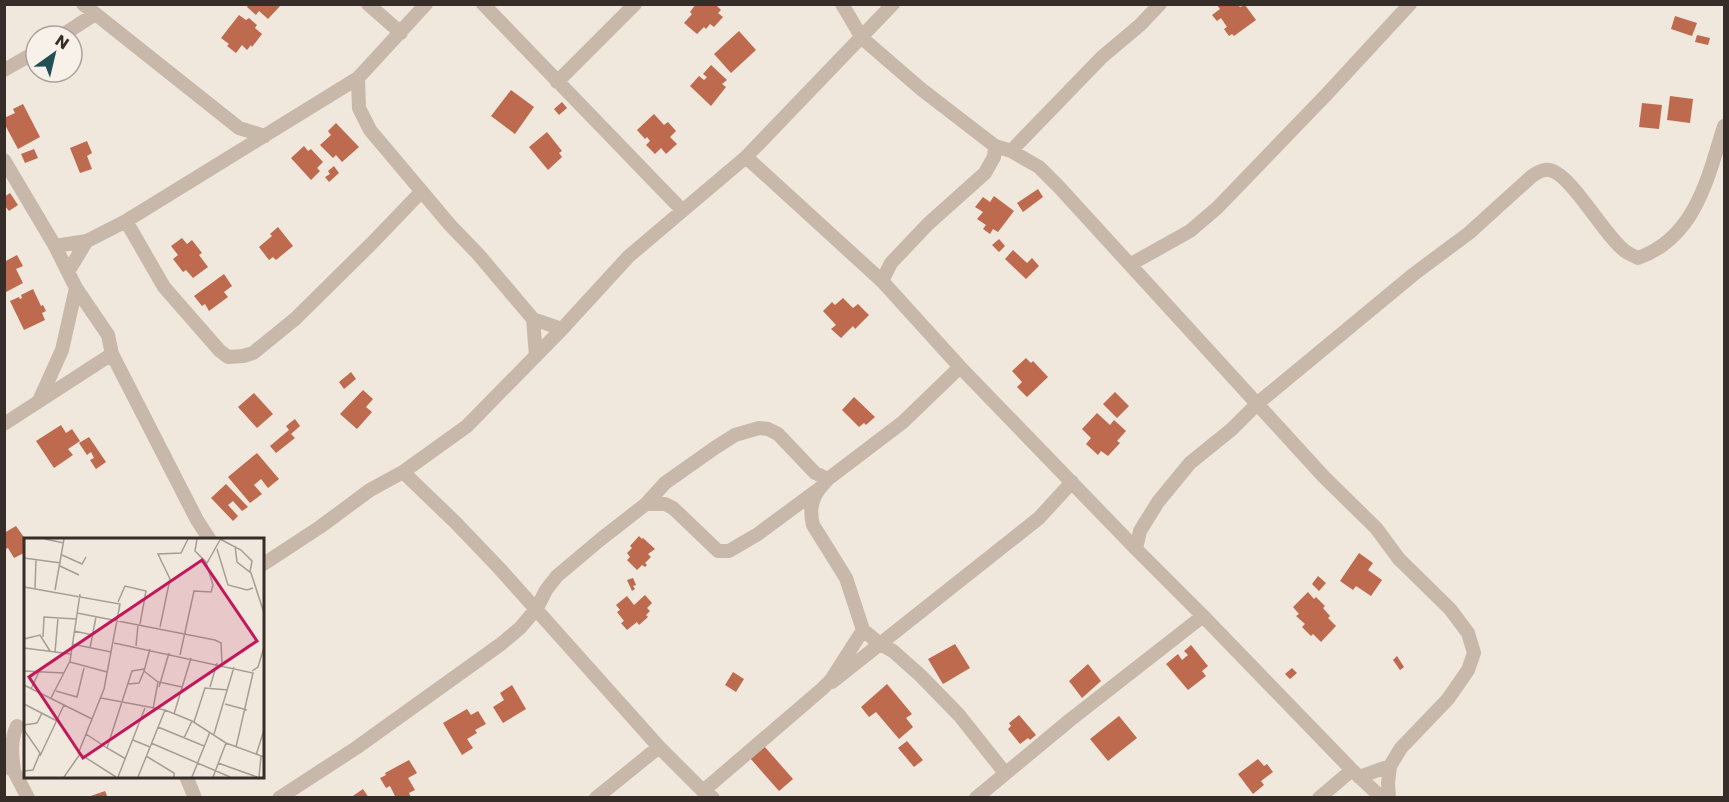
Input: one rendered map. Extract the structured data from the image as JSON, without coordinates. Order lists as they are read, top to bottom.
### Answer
{
  "north": "top right"
}
